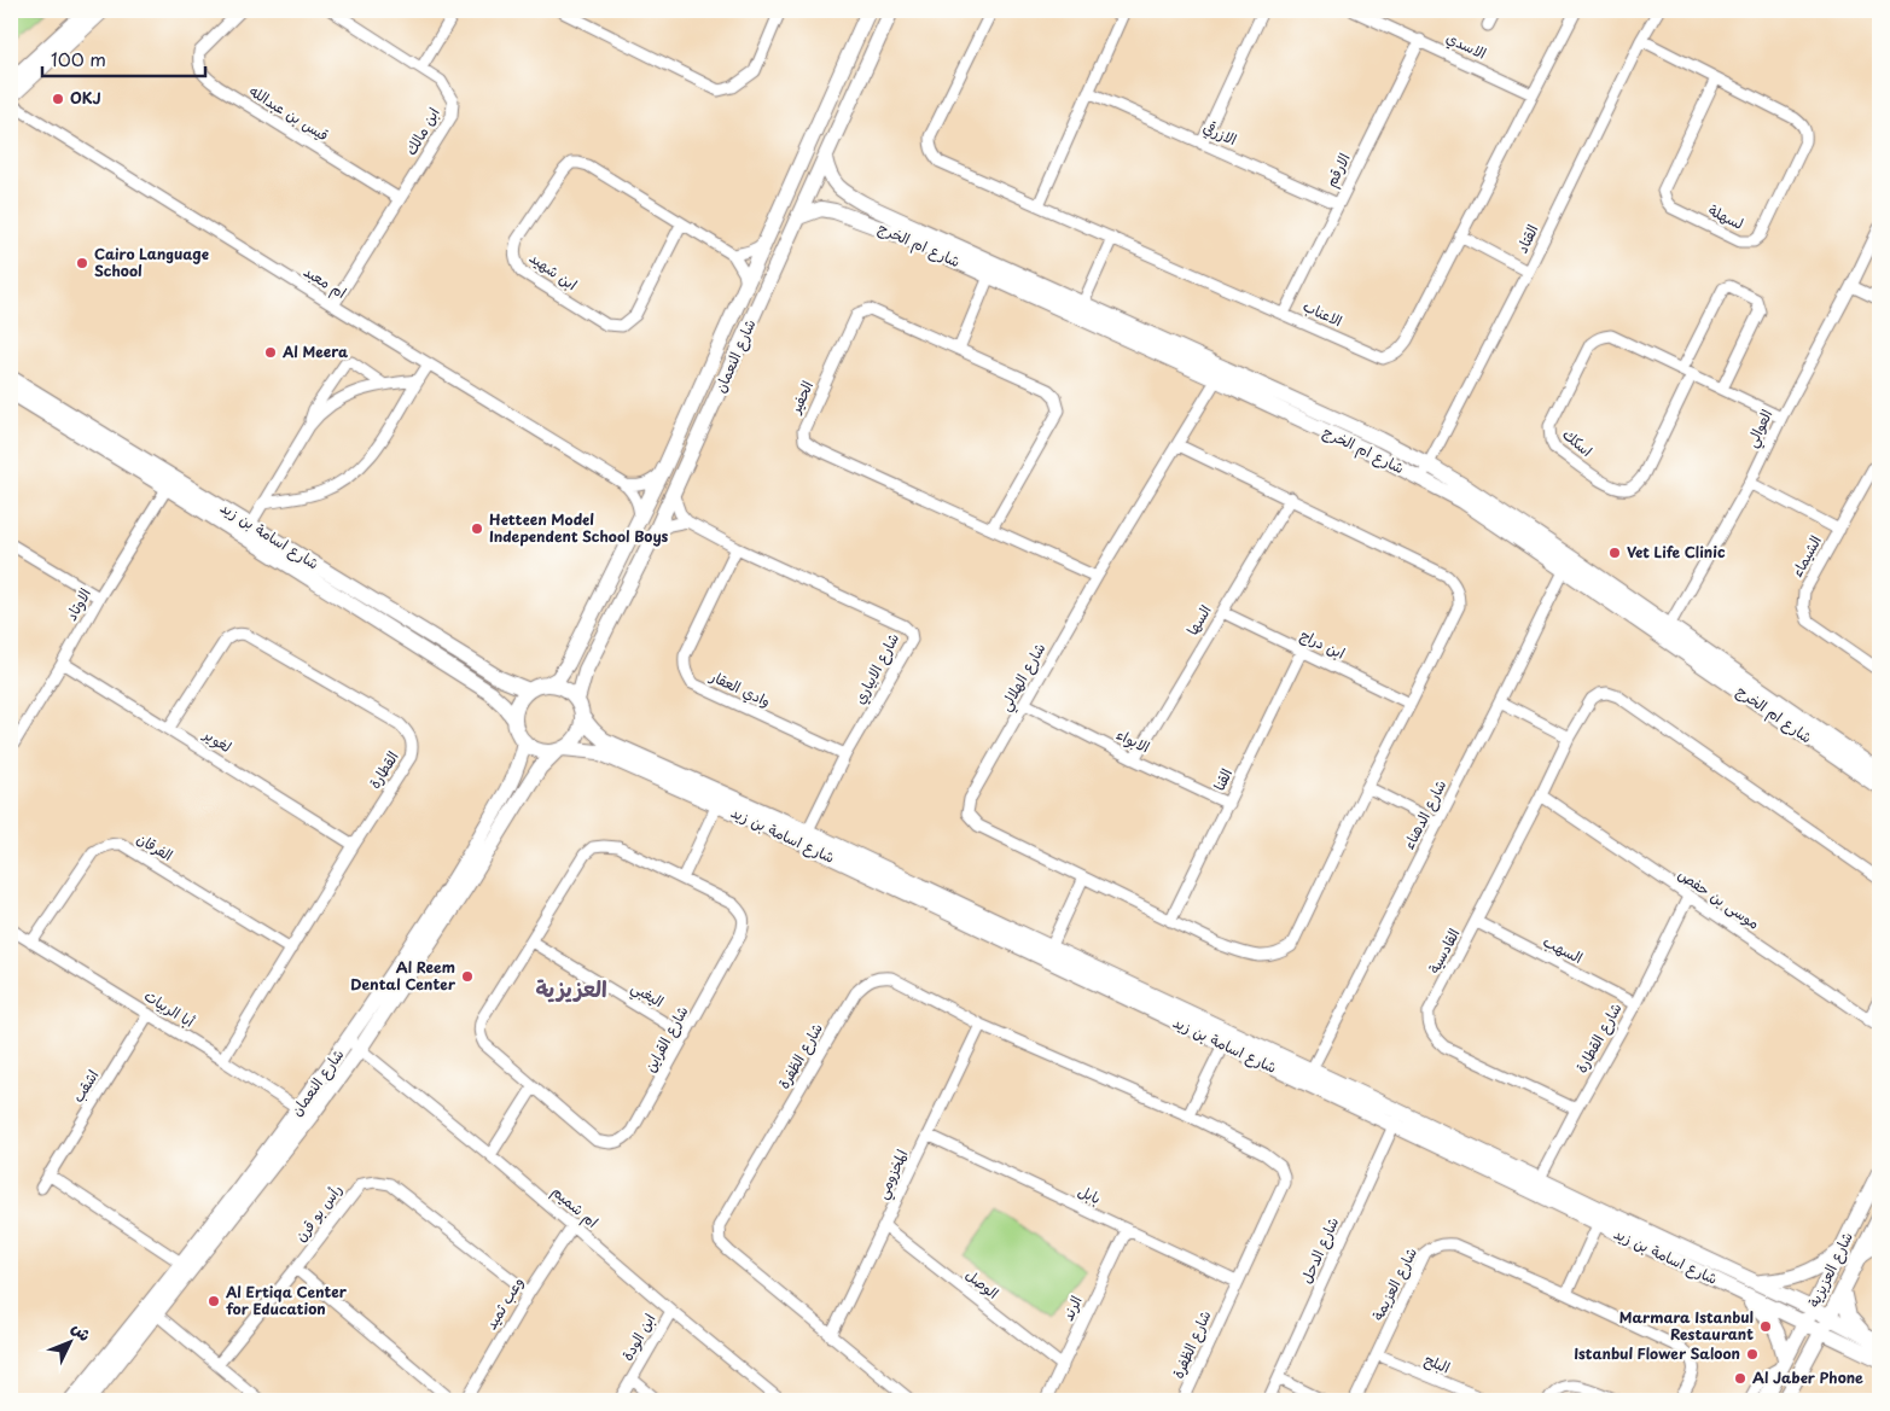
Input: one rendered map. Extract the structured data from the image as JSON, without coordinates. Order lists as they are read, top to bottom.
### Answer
{
  "streets": {
    "street": [
      "الاسدي",
      "قيس بن عبدالله",
      "ابن مالك",
      "الازرقي",
      "الارقم",
      "لسهلة",
      "القتاد",
      "شارع ام الخرج",
      "ابن شهيد",
      "ام معبد",
      "الاعناب",
      "شارع النعمان",
      "الحفير",
      "العوالي",
      "اسكك",
      "شارع اسامة بن زيد",
      "الشيماء",
      "الاوتاد",
      "السها",
      "ابن دراج",
      "شارع الابياري",
      "شارع الهلالي",
      "وادي العقار",
      "لغوير",
      "الابواء",
      "القطارة",
      "القنا",
      "شارع الدهناء",
      "الفرقان",
      "موسى بن حفص",
      "السهب",
      "القادسية",
      "اليغبي",
      "أبا الربيات",
      "شارع القطارة",
      "شارع القراين",
      "شارع الظفرة",
      "اشقب",
      "المخزومي",
      "بابل",
      "ام شميم",
      "رأس بو قرن",
      "شارع الدحل",
      "شارع العزيزية",
      "الوصل",
      "شارع العزيمة",
      "وعب ثميد",
      "الرند",
      "ابن الودة",
      "البلح"
    ]
  },
  "crossings": [
    ["الاسدي", "الارقم"],
    ["الاسدي", "الاعناب"],
    ["قيس بن عبدالله", "ابن مالك"],
    ["ابن مالك", "ام معبد"],
    ["الازرقي", "الارقم"],
    ["الارقم", "الاعناب"],
    ["لسهلة", "القتاد"],
    ["القتاد", "شارع ام الخرج"],
    ["شارع ام الخرج", "شارع النعمان"],
    ["شارع ام الخرج", "العوالي"],
    ["شارع ام الخرج", "شارع الهلالي"],
    ["شارع ام الخرج", "شارع الدهناء"],
    ["ام معبد", "شارع النعمان"],
    ["شارع النعمان", "شارع اسامة بن زيد"],
    ["شارع النعمان", "أبا الربيات"],
    ["شارع النعمان", "ام شميم"],
    ["الحفير", "شارع الهلالي"],
    ["العوالي", "اسكك"],
    ["العوالي", "الشيماء"],
    ["شارع اسامة بن زيد", "الاوتاد"],
    ["شارع اسامة بن زيد", "شارع الابياري"],
    ["شارع اسامة بن زيد", "شارع الدهناء"],
    ["شارع اسامة بن زيد", "شارع القطارة"],
    ["شارع اسامة بن زيد", "شارع الدحل"],
    ["شارع اسامة بن زيد", "شارع العزيزية"],
    ["الاوتاد", "لغوير"],
    ["السها", "ابن دراج"],
    ["السها", "شارع الهلالي"],
    ["السها", "الابواء"],
    ["ابن دراج", "شارع الهلالي"],
    ["ابن دراج", "القنا"],
    ["شارع الابياري", "وادي العقار"],
    ["شارع الهلالي", "الابواء"],
    ["شارع الهلالي", "القنا"],
    ["لغوير", "القطارة"],
    ["الابواء", "القنا"],
    ["القطارة", "الفرقان"],
    ["القطارة", "أبا الربيات"],
    ["الفرقان", "أبا الربيات"],
    ["موسى بن حفص", "القادسية"],
    ["موسى بن حفص", "شارع القطارة"],
    ["السهب", "القادسية"],
    ["السهب", "شارع القطارة"],
    ["القادسية", "شارع القطارة"],
    ["اليغبي", "شارع القراين"],
    ["أبا الربيات", "اشقب"],
    ["شارع الظفرة", "المخزومي"],
    ["شارع الظفرة", "بابل"],
    ["المخزومي", "بابل"],
    ["المخزومي", "الوصل"],
    ["بابل", "الرند"],
    ["ام شميم", "وعب ثميد"],
    ["ام شميم", "ابن الودة"],
    ["رأس بو قرن", "وعب ثميد"],
    ["الوصل", "الرند"],
    ["شارع العزيمة", "البلح"]
  ],
  "districts": ["العزيزية"],
  "places": [
    "OKJ",
    "Cairo Language School",
    "Al Meera",
    "Hetteen Model Independent School Boys",
    "Vet Life Clinic",
    "Al Reem Dental Center",
    "Al Ertiqa Center for Education",
    "Marmara Istanbul Restaurant",
    "Istanbul Flower Saloon",
    "Al Jaber Phone"
  ],
  "scale_bar": "100 m",
  "north": "top right"
}
